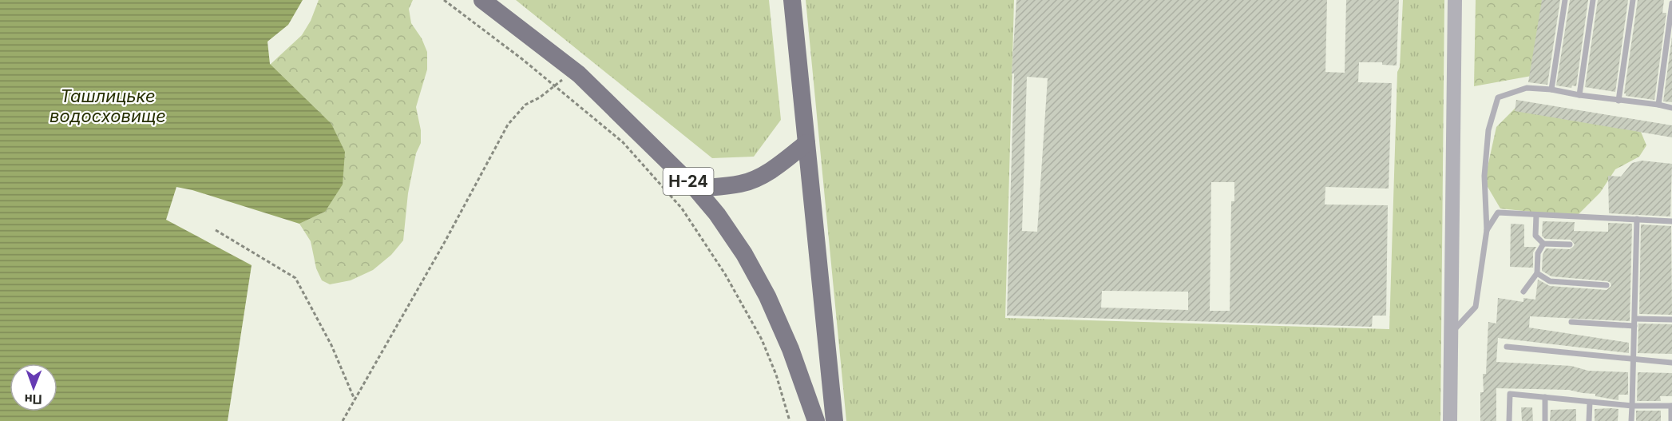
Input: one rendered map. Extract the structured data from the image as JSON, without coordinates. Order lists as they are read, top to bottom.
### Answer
{
  "streets": {
    "main road": ["Н-24"]
  },
  "water": ["Ташлицьке водосховище"],
  "north": "bottom"
}
